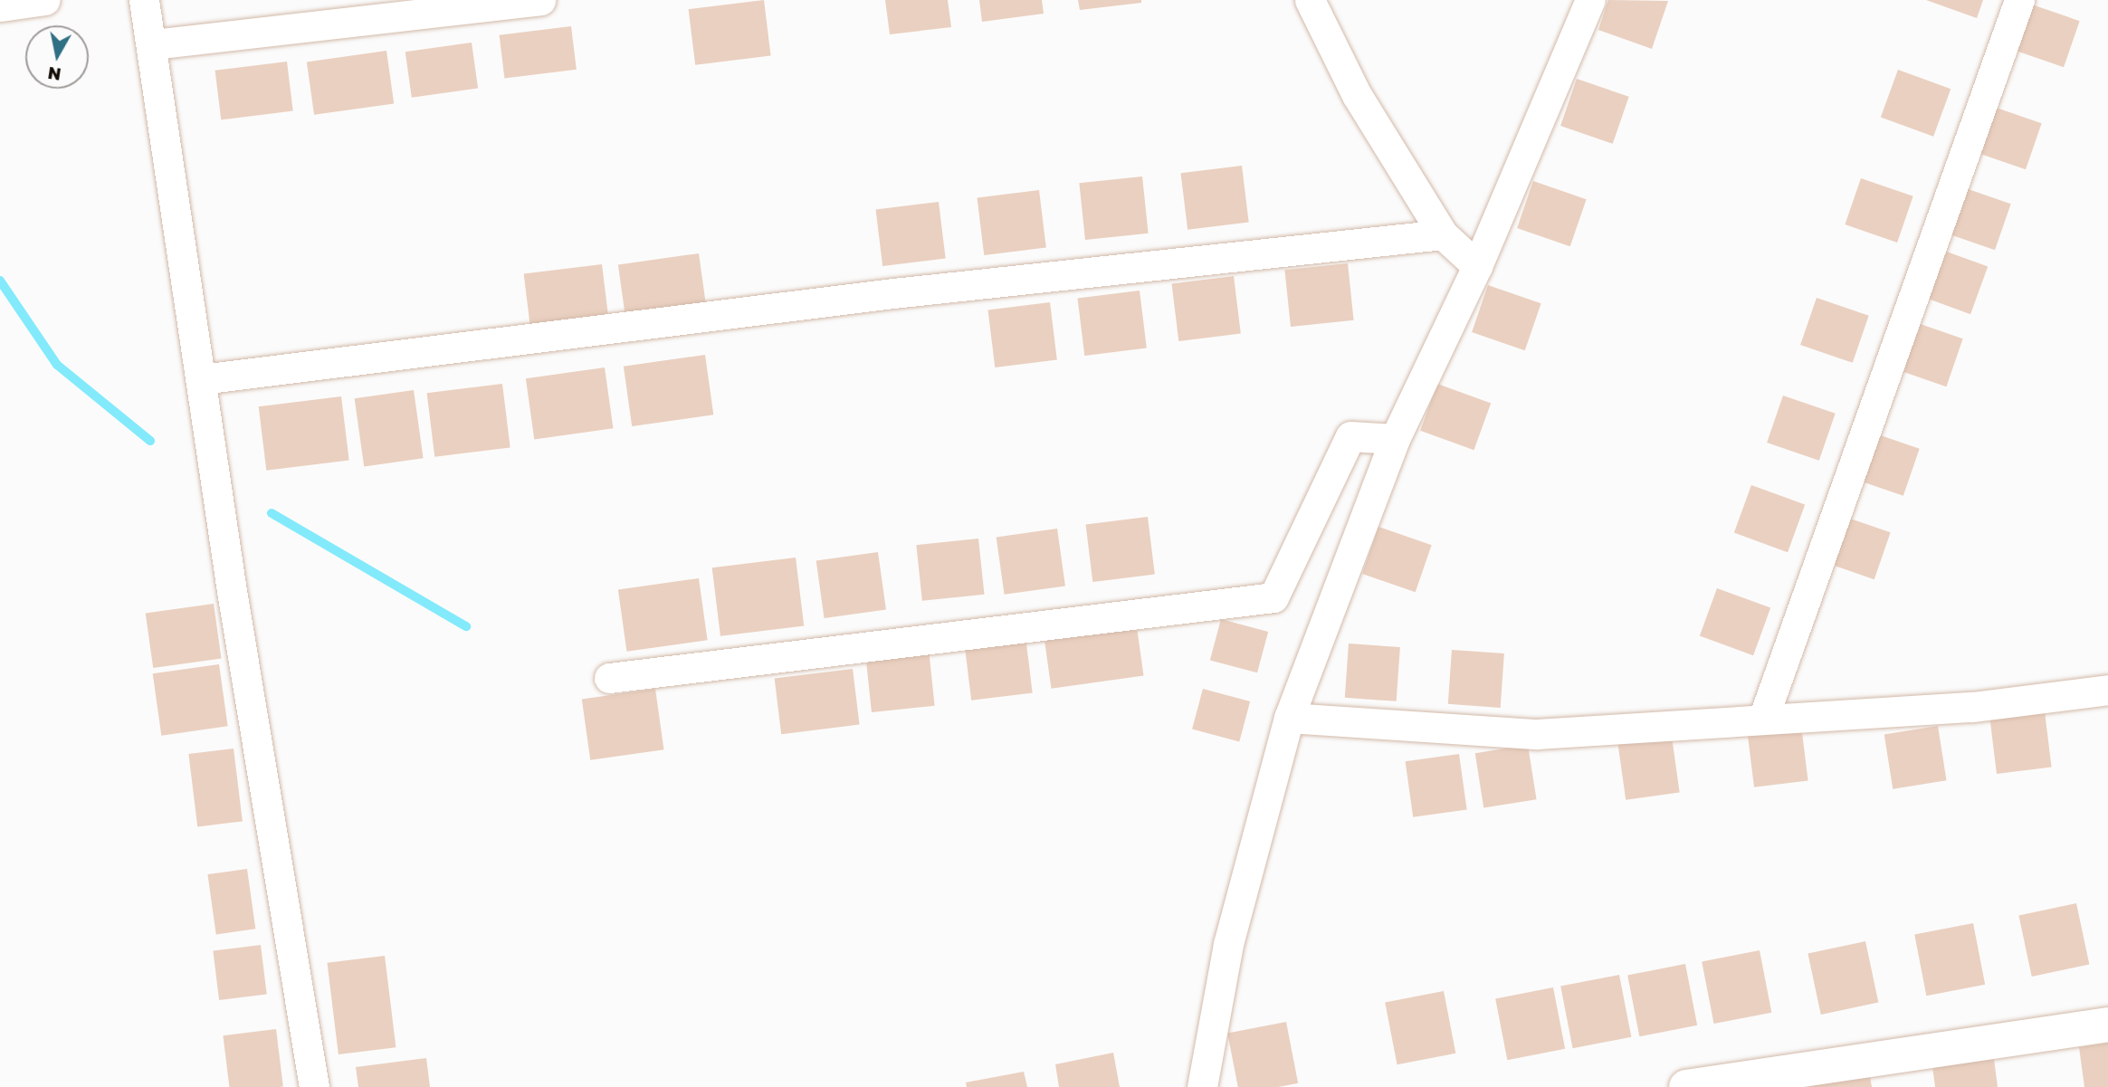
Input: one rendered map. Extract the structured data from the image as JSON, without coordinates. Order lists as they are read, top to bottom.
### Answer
{
  "north": "bottom"
}
